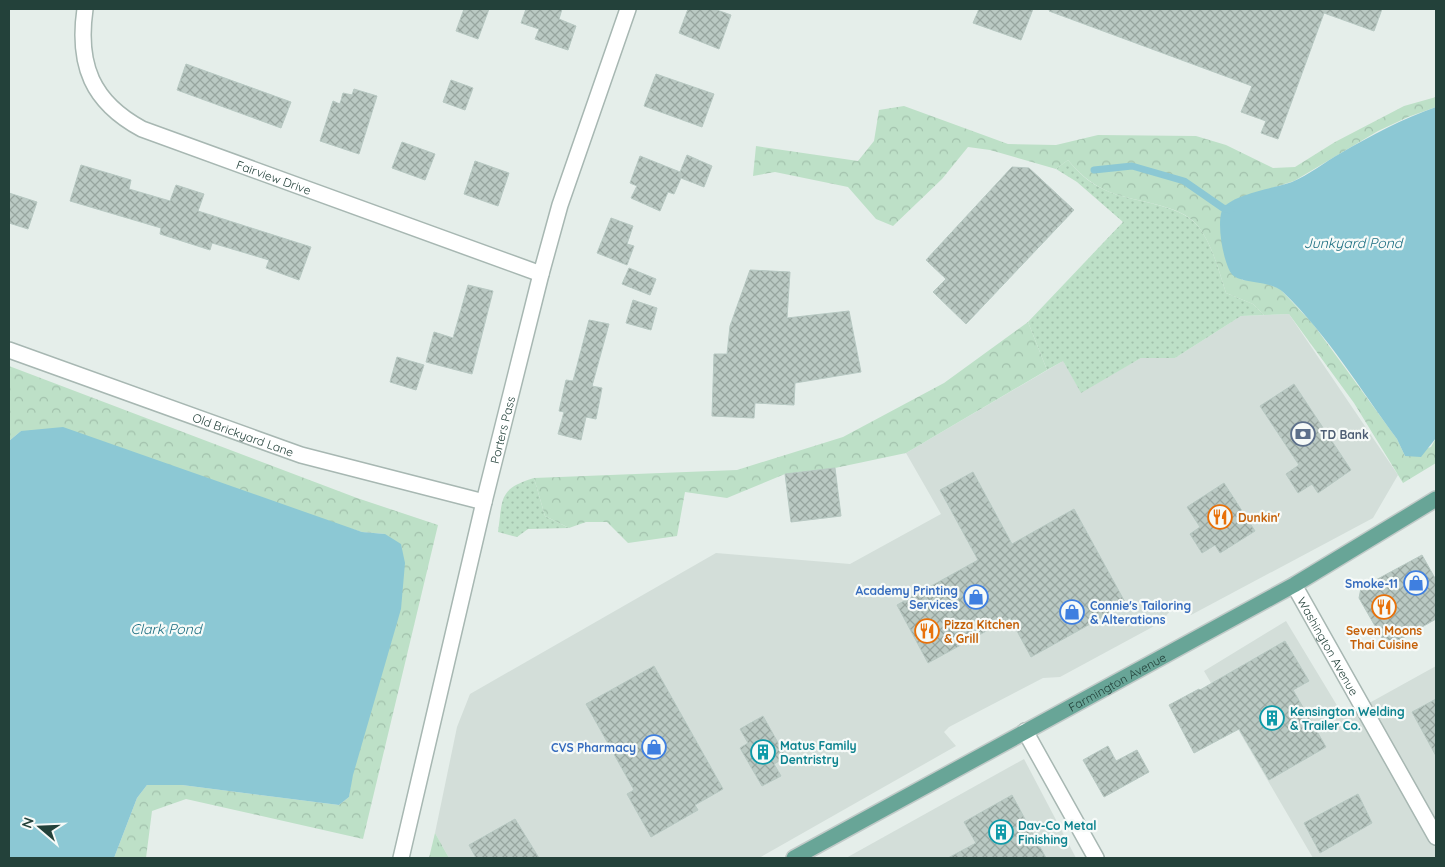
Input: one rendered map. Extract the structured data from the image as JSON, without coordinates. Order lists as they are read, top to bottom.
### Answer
{
  "streets": {
    "main road": ["Farmington Avenue"],
    "street": [
      "Fairview Drive",
      "Porters Pass",
      "Old Brickyard Lane",
      "Washington Avenue"
    ]
  },
  "crossings": [
    ["Fairview Drive", "Porters Pass"],
    ["Porters Pass", "Old Brickyard Lane"],
    ["Washington Avenue", "Farmington Avenue"]
  ],
  "water": ["Junkyard Pond", "Clark Pond"],
  "places": {
    "bank": ["TD Bank"],
    "restaurant": ["Dunkin'", "Seven Moons Thai Cuisine", "Pizza Kitchen & Grill"],
    "shop": [
      "Smoke-11",
      "Academy Printing Services",
      "Connie's Tailoring & Alterations",
      "CVS Pharmacy"
    ],
    "building": ["Kensington Welding & Trailer Co.", "Matus Family Dentristry", "Dav-Co Metal Finishing"]
  },
  "north": "left"
}
